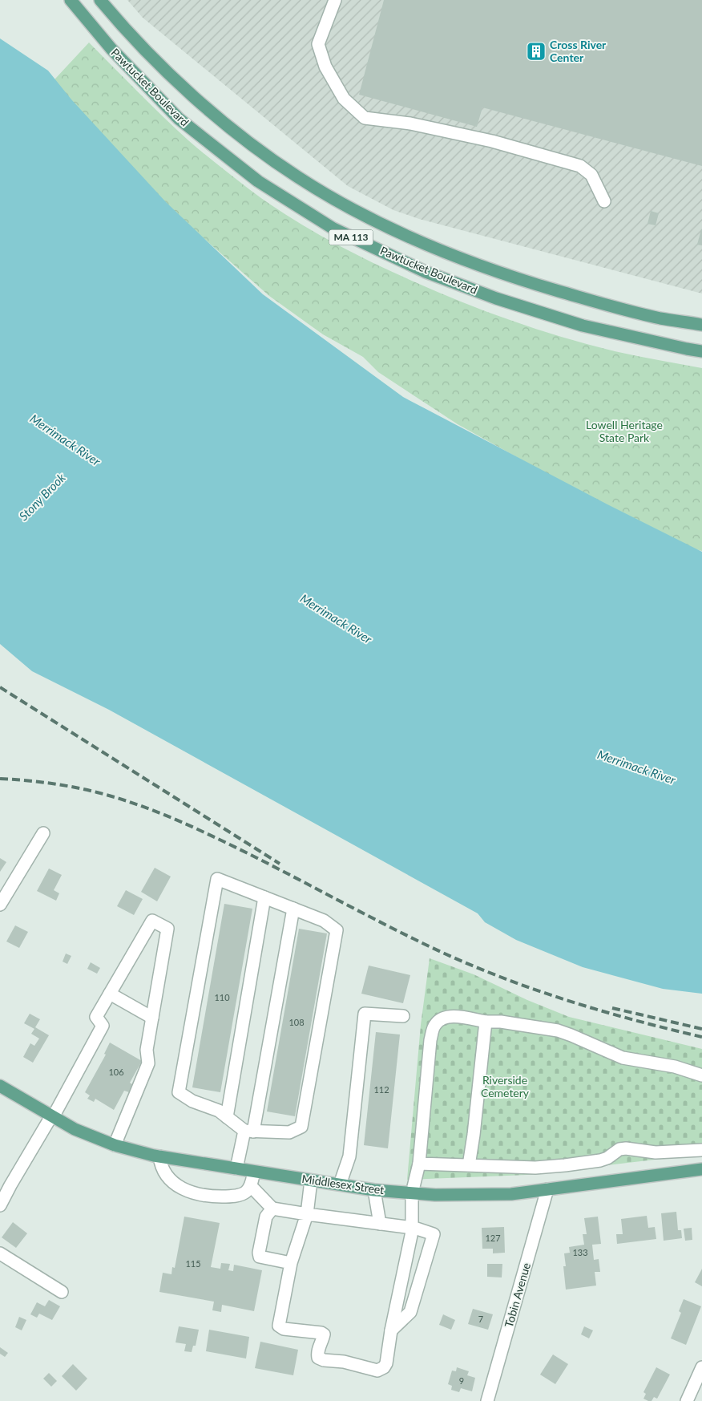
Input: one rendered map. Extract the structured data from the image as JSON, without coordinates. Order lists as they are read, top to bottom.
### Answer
{
  "streets": {
    "main road": ["Pawtucket Boulevard", "MA 113", "Middlesex Street"],
    "street": ["Tobin Avenue"]
  },
  "crossings": [
    ["Middlesex Street", "Tobin Avenue"]
  ],
  "water": ["Merrimack River", "Stony Brook"],
  "parks": ["Lowell Heritage State Park", "Riverside Cemetery"],
  "places": {
    "building": ["Cross River Center"]
  },
  "house_numbers": [
    "110",
    "108",
    "106",
    "112",
    "127",
    "133",
    "115",
    "7",
    "9"
  ]
}
